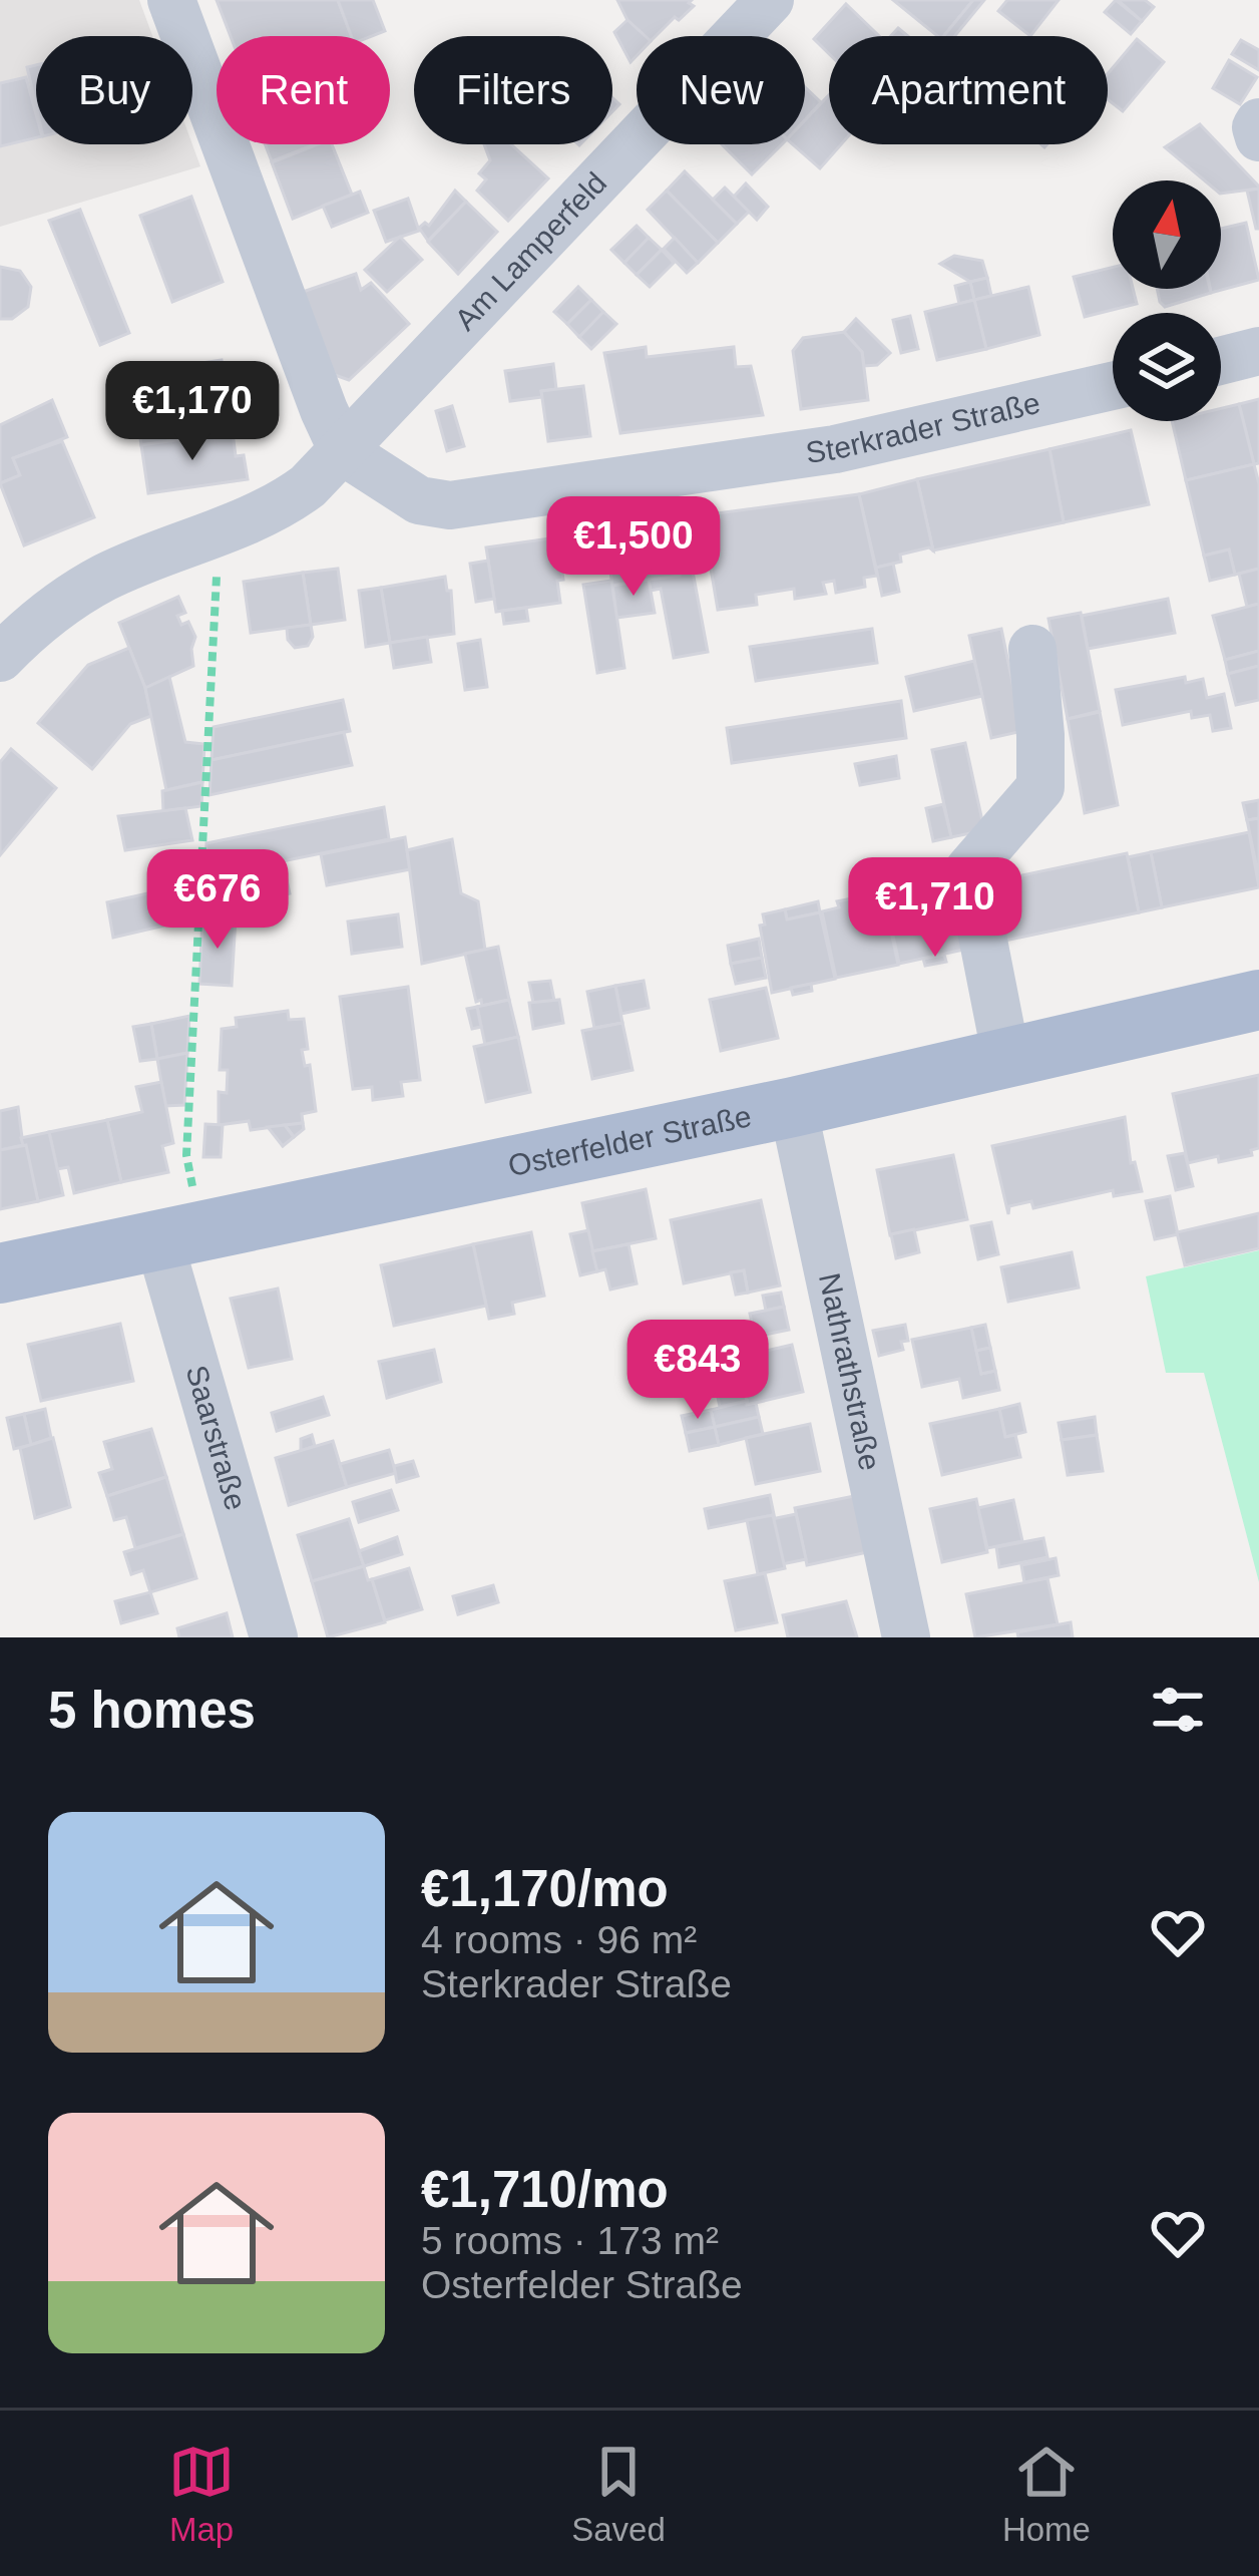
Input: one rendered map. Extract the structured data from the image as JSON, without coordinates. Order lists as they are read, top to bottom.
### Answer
{
  "streets": {
    "main road": ["Osterfelder Straße"],
    "street": [
      "Am Lamperfeld",
      "Sterkrader Straße",
      "Nathrathstraße",
      "Saarstraße"
    ]
  },
  "crossings": [
    ["Am Lamperfeld", "Sterkrader Straße"],
    ["Osterfelder Straße", "Nathrathstraße"],
    ["Osterfelder Straße", "Saarstraße"]
  ],
  "north": "top",
  "page": {
    "chip": [
      "Buy",
      "Rent",
      "Filters",
      "New",
      "Apartment"
    ],
    "price": [
      "€1,170",
      "€1,500",
      "€676",
      "€1,710",
      "€843"
    ],
    "heading": "5 homes",
    "list": [
      {
        "name": "€1,170/mo",
        "note": "4 rooms · 96 m² · Sterkrader Straße"
      },
      {
        "name": "€1,710/mo",
        "note": "5 rooms · 173 m² · Osterfelder Straße"
      }
    ],
    "tabs": ["Map", "Saved", "Home"]
  }
}
